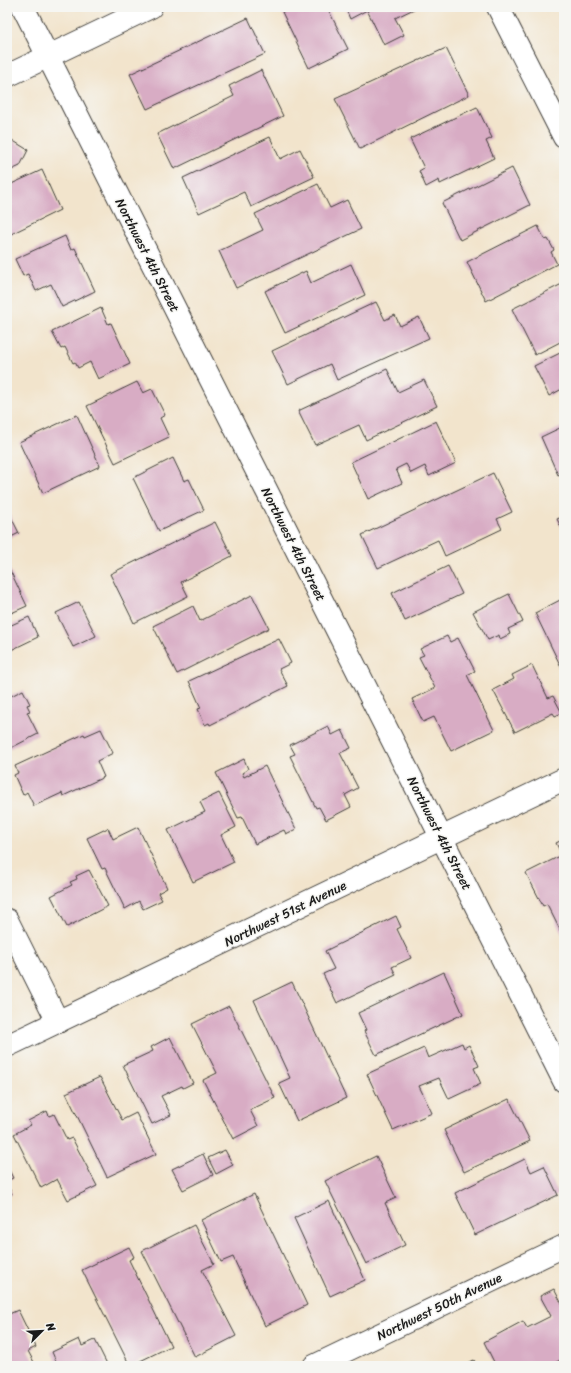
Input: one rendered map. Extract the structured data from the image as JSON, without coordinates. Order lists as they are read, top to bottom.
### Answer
{
  "streets": {
    "street": ["Northwest 4th Street", "Northwest 51st Avenue", "Northwest 50th Avenue"]
  },
  "crossings": [
    ["Northwest 4th Street", "Northwest 51st Avenue"]
  ],
  "north": "top right"
}
